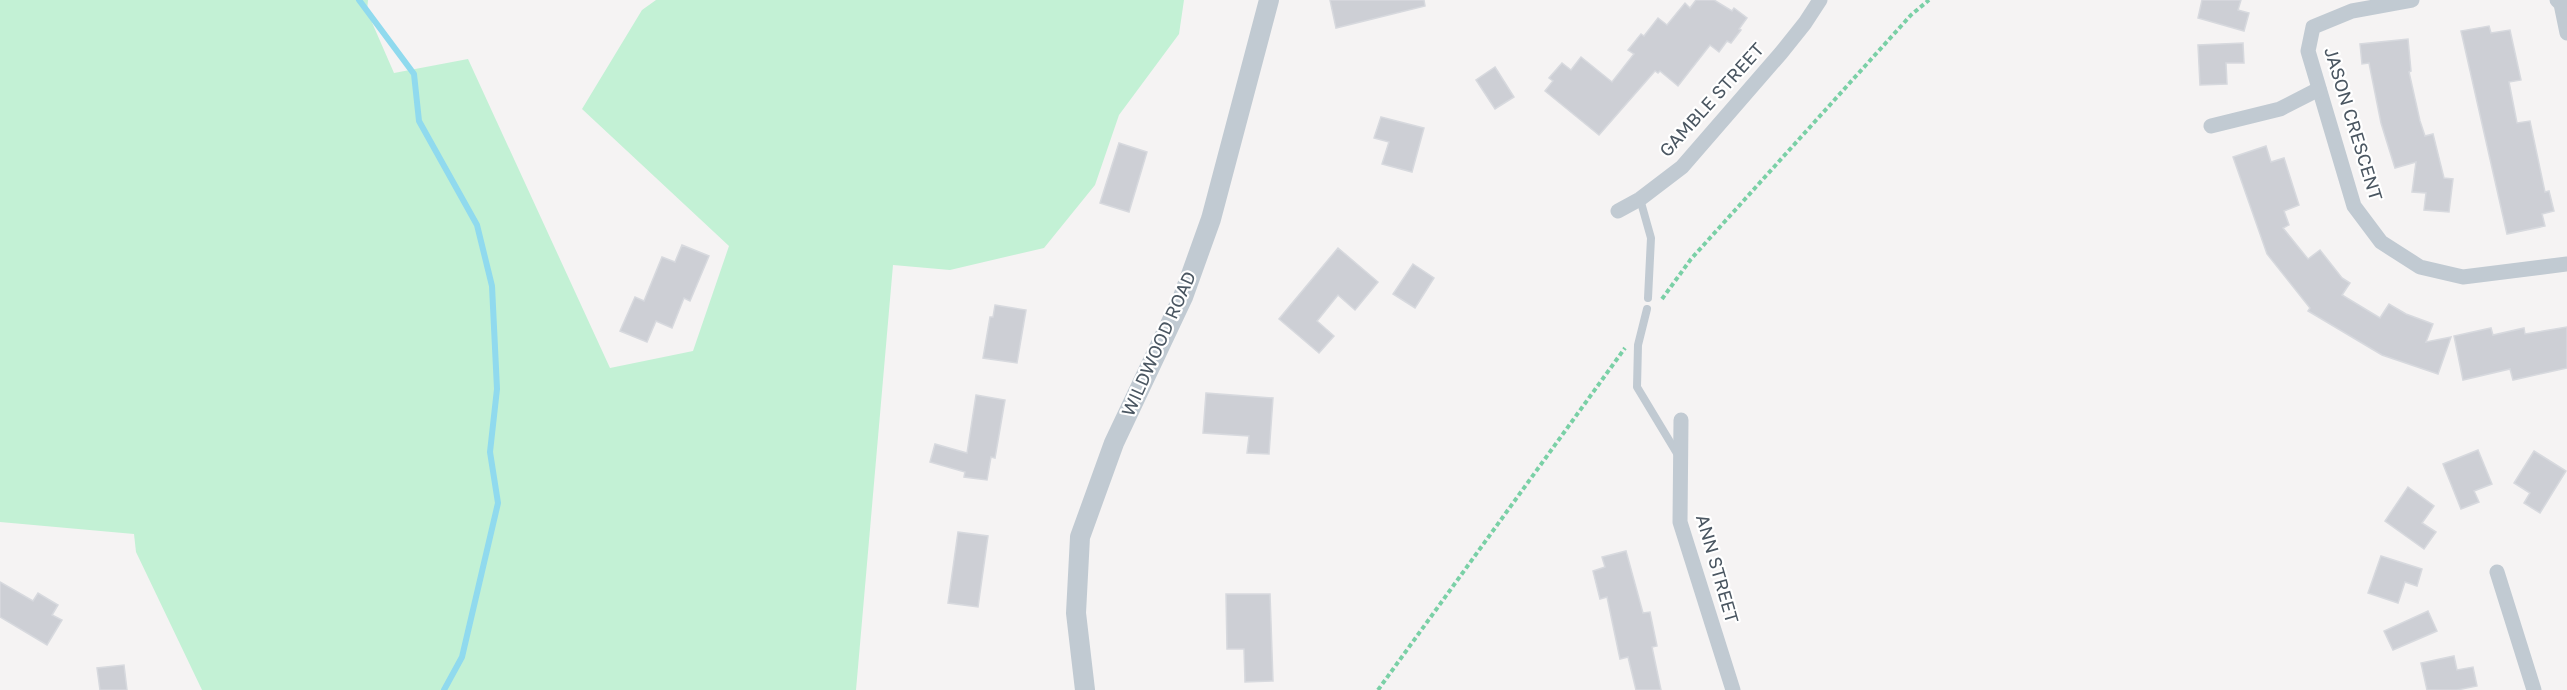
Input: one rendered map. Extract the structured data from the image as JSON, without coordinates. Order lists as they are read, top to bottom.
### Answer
{
  "streets": {
    "street": [
      "GAMBLE STREET",
      "JASON CRESCENT",
      "WILDWOOD ROAD",
      "ANN STREET"
    ]
  }
}
